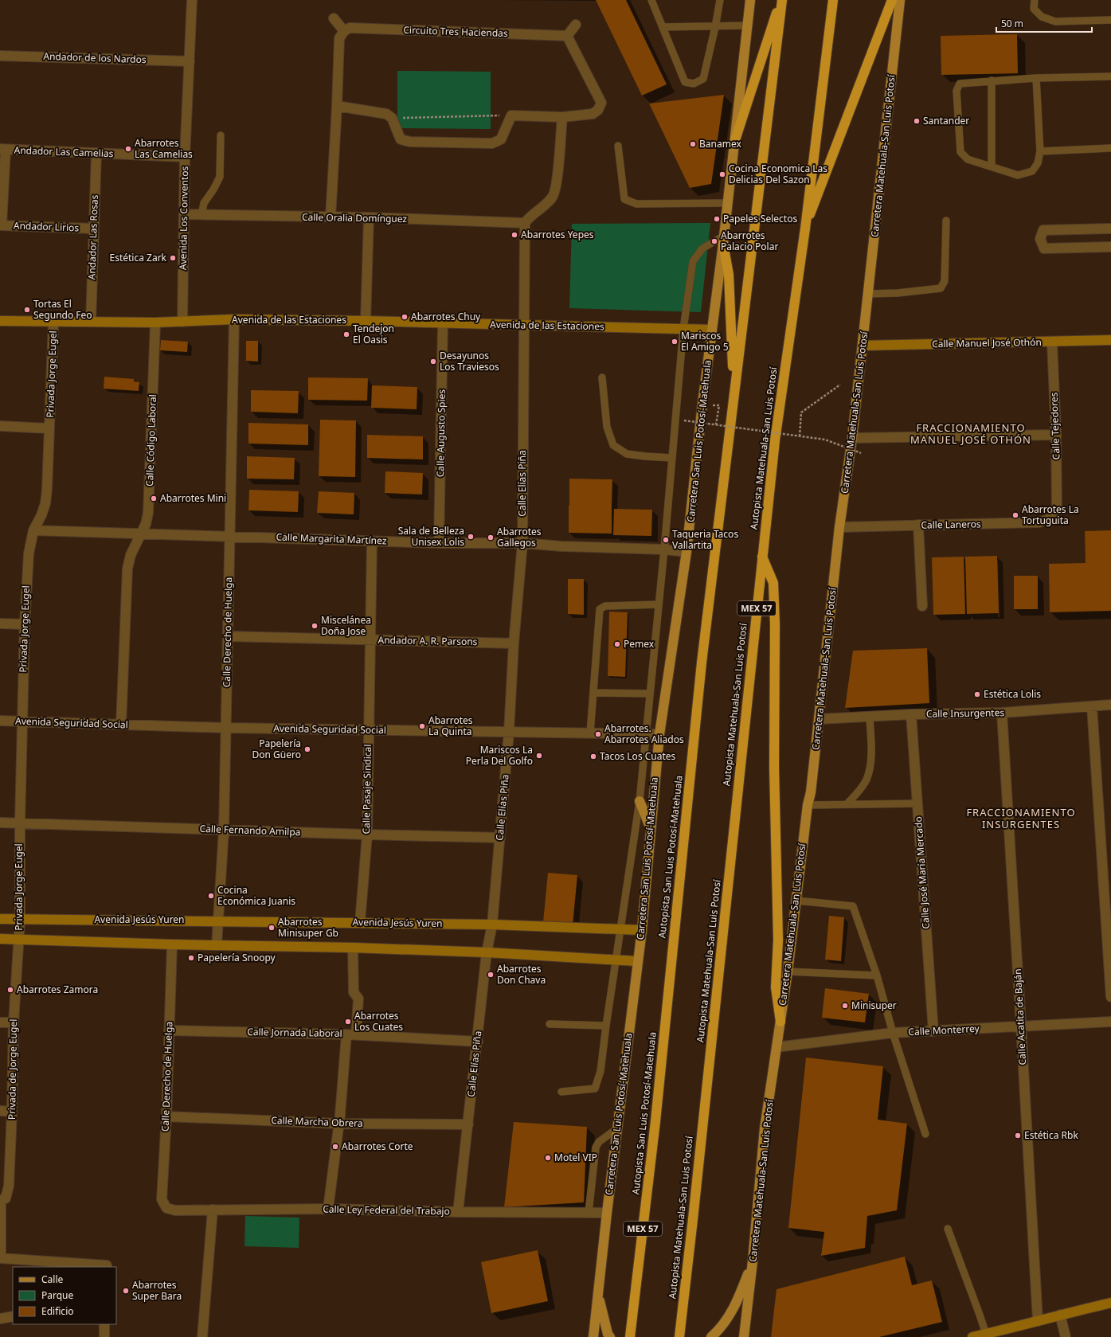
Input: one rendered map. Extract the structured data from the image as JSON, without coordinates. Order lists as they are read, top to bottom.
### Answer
{
  "streets": {
    "highway": ["Autopista Matehuala-San Luis Potosí", "MEX 57", "Autopista San Luis Potosí-Matehuala"],
    "main road": ["Carretera Matehuala-San Luis Potosí", "Carretera San Luis Potosí-Matehuala"],
    "street": [
      "Circuito Tres Haciendas",
      "Andador de los Nardos",
      "Andador Las Camelias",
      "Avenida Los Conventos",
      "Calle Oralia Domínguez",
      "Andador Lirios",
      "Andador Las Rosas",
      "Avenida de las Estaciones",
      "Calle Manuel José Othón",
      "Privada Jorge Eugel",
      "Calle Tejedores",
      "Calle Augusto Spies",
      "Calle Código Laboral",
      "Calle Elías Piña",
      "Calle Laneros",
      "Calle Margarita Martínez",
      "Calle Derecho de Huelga",
      "Andador A. R. Parsons",
      "Calle Insurgentes",
      "Avenida Seguridad Social",
      "Calle Pasaje Sindical",
      "Calle Fernando Amilpa",
      "Calle José María Mercado",
      "Avenida Jesús Yuren",
      "Calle Acatita de Baján",
      "Calle Monterrey",
      "Calle Jornada Laboral",
      "Privada de Jorge Eugel",
      "Calle Marcha Obrera",
      "Calle Ley Federal del Trabajo"
    ]
  },
  "crossings": [
    ["Andador de los Nardos", "Avenida Los Conventos"],
    ["Andador Las Camelias", "Avenida Los Conventos"],
    ["Andador Las Camelias", "Andador Las Rosas"],
    ["Carretera Matehuala-San Luis Potosí", "Calle Manuel José Othón"],
    ["Carretera Matehuala-San Luis Potosí", "Calle Laneros"],
    ["Carretera Matehuala-San Luis Potosí", "Calle Insurgentes"],
    ["Carretera Matehuala-San Luis Potosí", "Calle Monterrey"],
    ["Avenida Los Conventos", "Calle Oralia Domínguez"],
    ["Avenida Los Conventos", "Avenida de las Estaciones"],
    ["Andador Lirios", "Andador Las Rosas"],
    ["Andador Las Rosas", "Avenida de las Estaciones"],
    ["Avenida de las Estaciones", "Privada Jorge Eugel"],
    ["Avenida de las Estaciones", "Calle Augusto Spies"],
    ["Avenida de las Estaciones", "Calle Código Laboral"],
    ["Avenida de las Estaciones", "Carretera San Luis Potosí-Matehuala"],
    ["Avenida de las Estaciones", "Calle Elías Piña"],
    ["Avenida de las Estaciones", "Calle Derecho de Huelga"],
    ["Calle Manuel José Othón", "Calle Tejedores"],
    ["Privada Jorge Eugel", "Calle Margarita Martínez"],
    ["Privada Jorge Eugel", "Avenida Seguridad Social"],
    ["Privada Jorge Eugel", "Calle Fernando Amilpa"],
    ["Privada Jorge Eugel", "Avenida Jesús Yuren"],
    ["Privada Jorge Eugel", "Privada de Jorge Eugel"],
    ["Calle Tejedores", "Calle Laneros"],
    ["Calle Augusto Spies", "Calle Margarita Martínez"],
    ["Calle Código Laboral", "Calle Margarita Martínez"],
    ["Calle Código Laboral", "Avenida Seguridad Social"],
    ["Carretera San Luis Potosí-Matehuala", "Calle Margarita Martínez"],
    ["Carretera San Luis Potosí-Matehuala", "Avenida Seguridad Social"],
    ["Carretera San Luis Potosí-Matehuala", "Avenida Jesús Yuren"],
    ["Carretera San Luis Potosí-Matehuala", "Calle Ley Federal del Trabajo"],
    ["Calle Elías Piña", "Calle Margarita Martínez"],
    ["Calle Elías Piña", "Andador A. R. Parsons"],
    ["Calle Elías Piña", "Avenida Seguridad Social"],
    ["Calle Elías Piña", "Calle Fernando Amilpa"],
    ["Calle Elías Piña", "Avenida Jesús Yuren"],
    ["Calle Elías Piña", "Calle Jornada Laboral"],
    ["Calle Elías Piña", "Calle Marcha Obrera"],
    ["Calle Elías Piña", "Calle Ley Federal del Trabajo"],
    ["Calle Margarita Martínez", "Calle Derecho de Huelga"],
    ["Calle Margarita Martínez", "Calle Pasaje Sindical"],
    ["Calle Derecho de Huelga", "Andador A. R. Parsons"],
    ["Calle Derecho de Huelga", "Avenida Seguridad Social"],
    ["Calle Derecho de Huelga", "Calle Fernando Amilpa"],
    ["Calle Derecho de Huelga", "Avenida Jesús Yuren"],
    ["Calle Derecho de Huelga", "Calle Jornada Laboral"],
    ["Calle Derecho de Huelga", "Calle Marcha Obrera"],
    ["Calle Derecho de Huelga", "Calle Ley Federal del Trabajo"],
    ["Andador A. R. Parsons", "Calle Pasaje Sindical"],
    ["Calle Insurgentes", "Calle José María Mercado"],
    ["Calle Insurgentes", "Calle Acatita de Baján"],
    ["Avenida Seguridad Social", "Calle Pasaje Sindical"],
    ["Calle Pasaje Sindical", "Calle Fernando Amilpa"],
    ["Calle Pasaje Sindical", "Avenida Jesús Yuren"],
    ["Calle José María Mercado", "Calle Monterrey"],
    ["Calle Acatita de Baján", "Calle Monterrey"]
  ],
  "districts": ["FRACCIONAMIENTO MANUEL JOSÉ OTHÓN", "FRACCIONAMIENTO INSURGENTES"],
  "places": [
    "Santander",
    "Banamex",
    "Abarrotes Las Camelias",
    "Cocina Economica Las Delicias Del Sazon",
    "Papeles Selectos",
    "Abarrotes Yepes",
    "Abarrotes Palacio Polar",
    "Estética Zark",
    "Tortas El Segundo Feo",
    "Abarrotes Chuy",
    "Tendejon El Oasis",
    "Mariscos El Amigo 5",
    "Desayunos Los Traviesos",
    "Abarrotes Mini",
    "Abarrotes La Tortuguita",
    "Sala de Belleza Unisex Lolis",
    "Abarrotes Gallegos",
    "Taqueria Tacos Vallartita",
    "Miscelánea Doña Jose",
    "Pemex",
    "Estética Lolis",
    "Abarrotes La Quinta",
    "Abarrotes. Abarrotes Aliados",
    "Papelería Don Güero",
    "Mariscos La Perla Del Golfo",
    "Tacos Los Cuates",
    "Cocina Económica Juanis",
    "Abarrotes Minisuper Gb",
    "Papelería Snoopy",
    "Abarrotes Don Chava",
    "Abarrotes Zamora",
    "Minisuper",
    "Abarrotes Los Cuates",
    "Estética Rbk",
    "Abarrotes Corte",
    "Motel VIP",
    "Abarrotes Super Bara"
  ],
  "legend": ["Calle", "Parque", "Edificio"],
  "scale_bar": "50 m"
}
